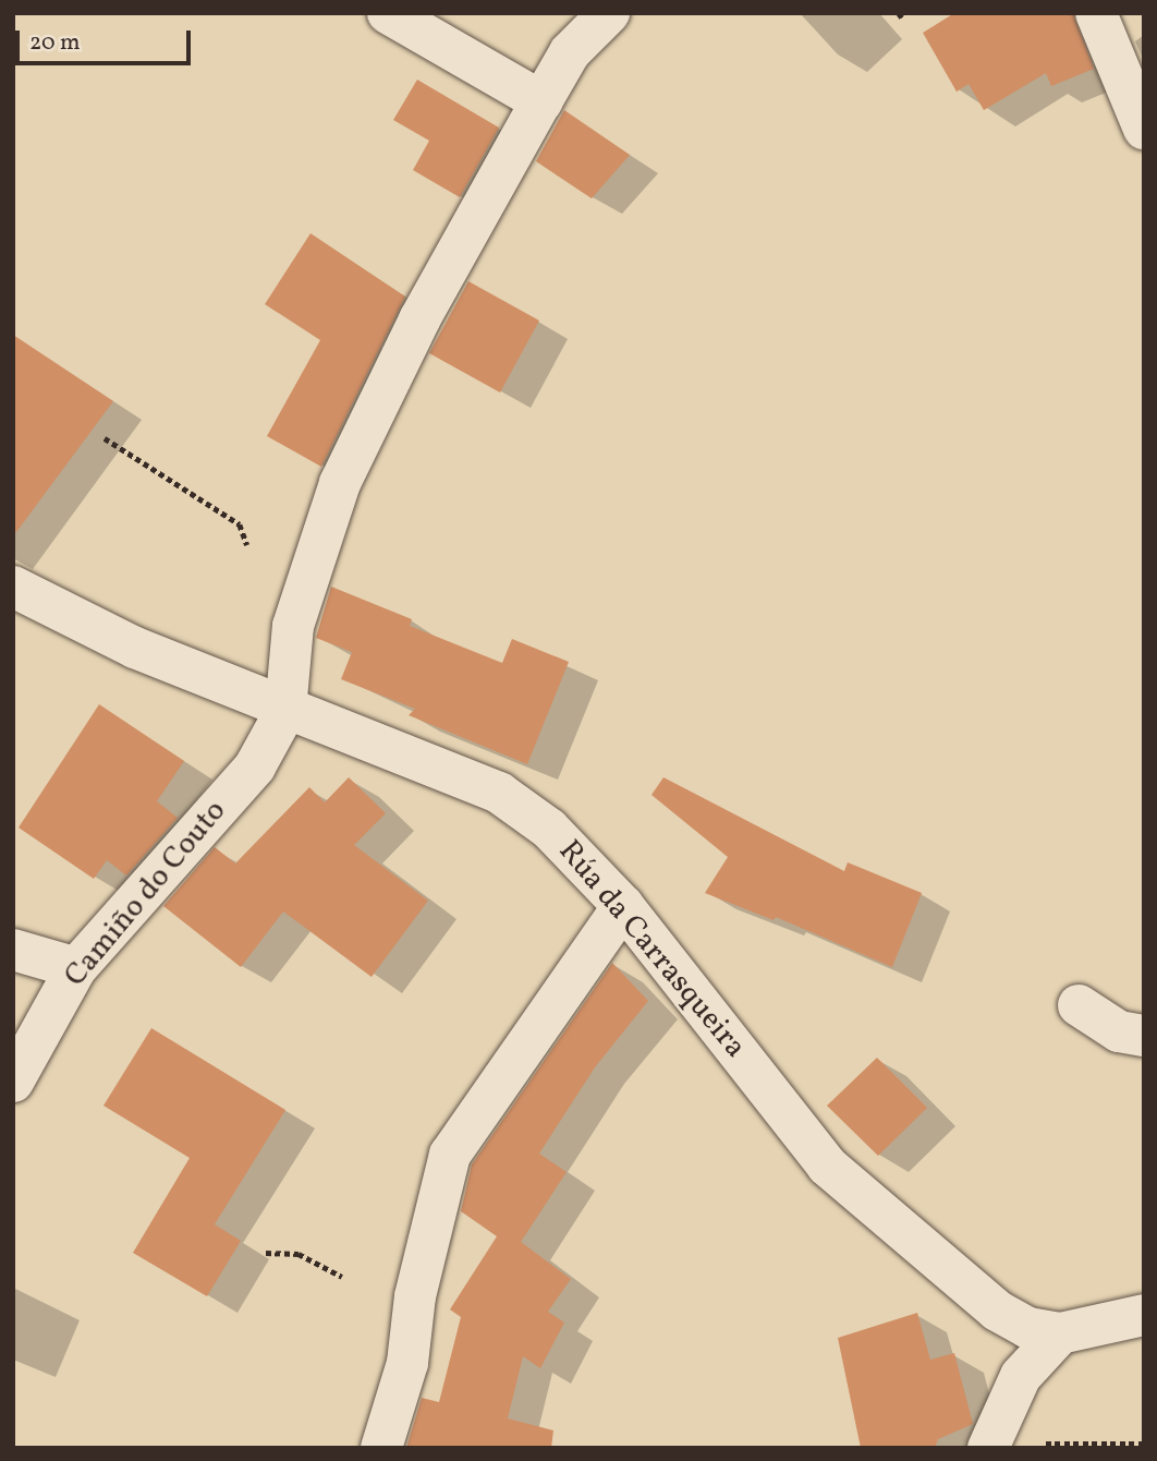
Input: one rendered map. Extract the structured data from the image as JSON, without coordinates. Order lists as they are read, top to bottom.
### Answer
{
  "streets": {
    "street": ["Camiño do Couto", "Rúa da Carrasqueira"]
  },
  "crossings": [
    ["Camiño do Couto", "Rúa da Carrasqueira"]
  ],
  "scale_bar": "20 m"
}
